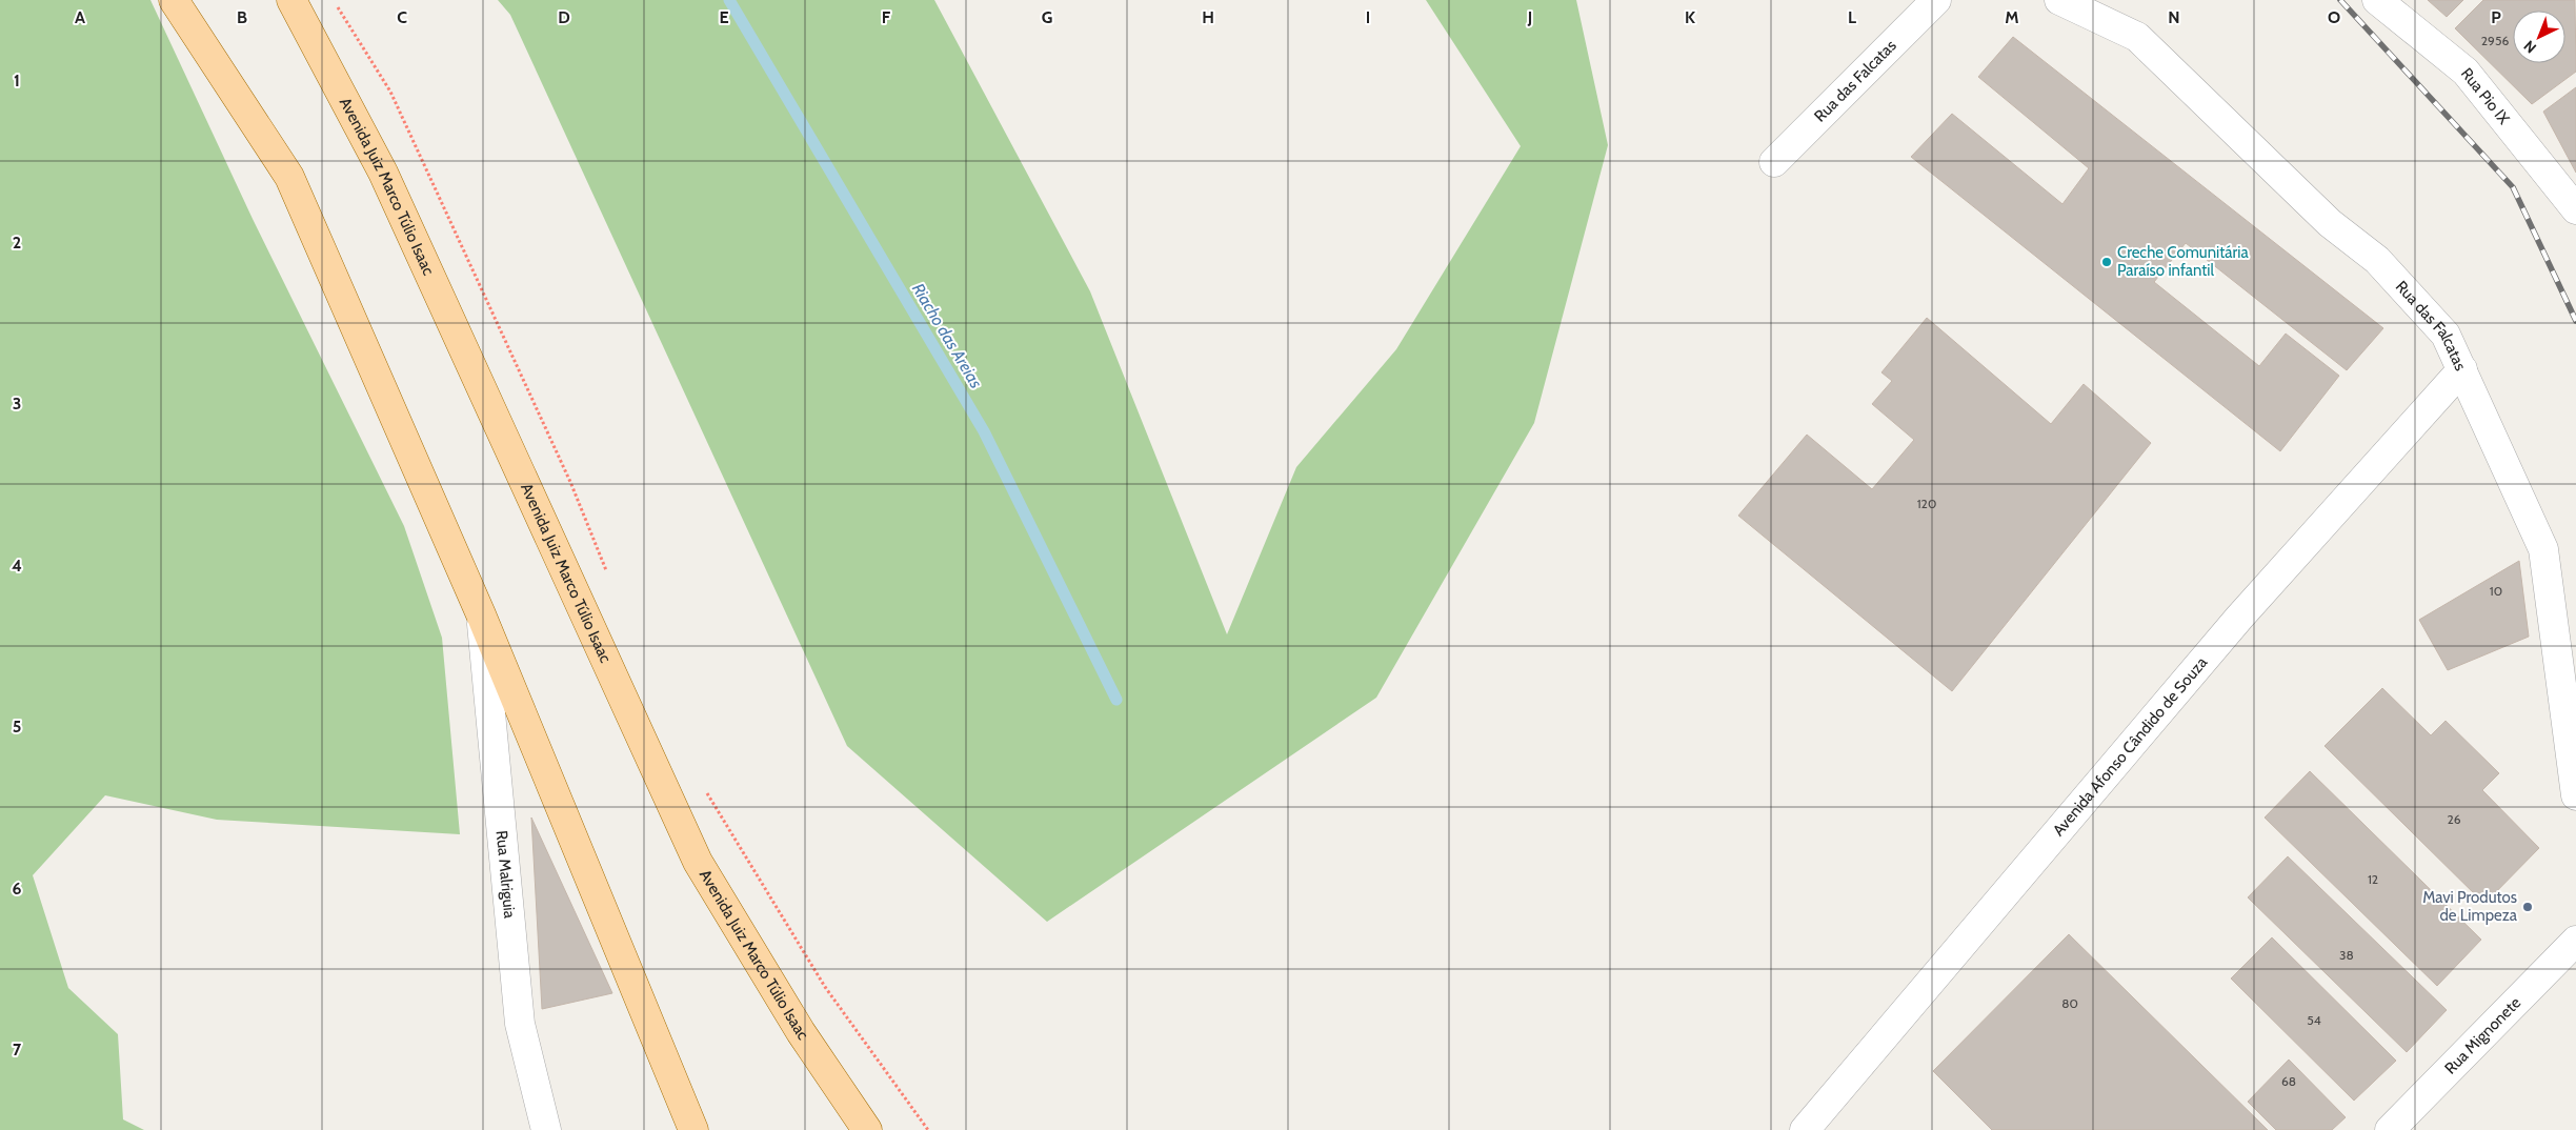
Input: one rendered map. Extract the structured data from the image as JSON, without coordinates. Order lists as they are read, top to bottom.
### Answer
{
  "streets": {
    "main road": ["Avenida Juiz Marco Túlio Isaac"],
    "street": [
      "Rua das Falcatas",
      "Rua Pio IX",
      "Avenida Afonso Cândido de Souza",
      "Rua Malriguia",
      "Rua Mignonete"
    ]
  },
  "crossings": [
    ["Rua das Falcatas", "Avenida Afonso Cândido de Souza"]
  ],
  "water": ["Riacho das Areias"],
  "places": ["Creche Comunitária Paraíso infantil", "Mavi Produtos de Limpeza"],
  "house_numbers": [
    "2956",
    "120",
    "10",
    "26",
    "12",
    "38",
    "80",
    "54",
    "68"
  ],
  "north": "bottom left",
  "grid": {
    "columns": [
      "A",
      "B",
      "C",
      "D",
      "E",
      "F",
      "G",
      "H",
      "I",
      "J",
      "K",
      "L",
      "M",
      "N",
      "O",
      "P"
    ],
    "rows": [
      "1",
      "2",
      "3",
      "4",
      "5",
      "6",
      "7"
    ]
  }
}
